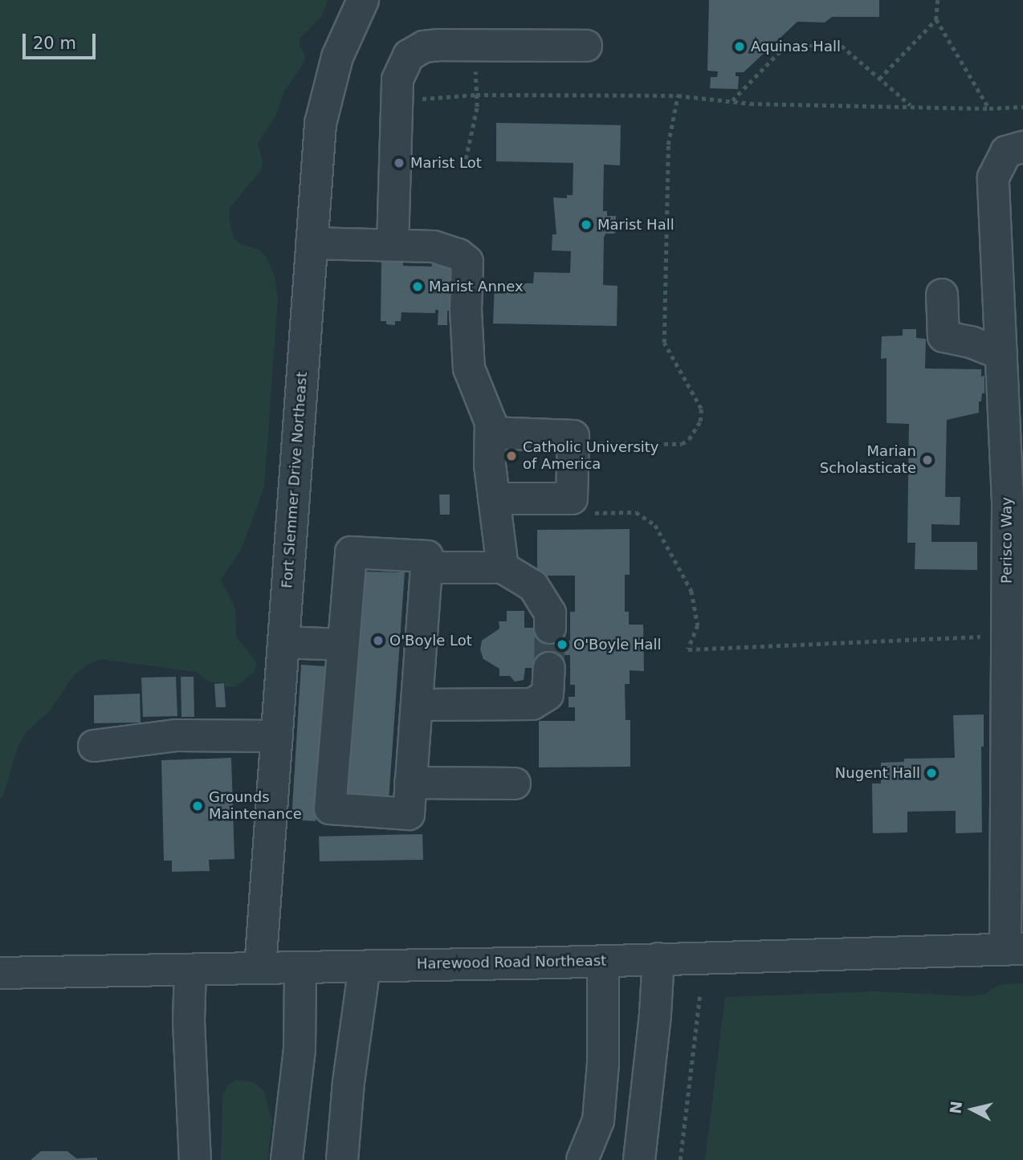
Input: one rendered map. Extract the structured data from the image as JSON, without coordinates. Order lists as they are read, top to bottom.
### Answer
{
  "streets": {
    "street": ["Fort Slemmer Drive Northeast", "Perisco Way", "Harewood Road Northeast"]
  },
  "crossings": [
    ["Fort Slemmer Drive Northeast", "Harewood Road Northeast"],
    ["Perisco Way", "Harewood Road Northeast"]
  ],
  "places": [
    "Aquinas Hall",
    "Marist Lot",
    "Marist Hall",
    "Marist Annex",
    "Catholic University of America",
    "Marian Scholasticate",
    "O'Boyle Lot",
    "O'Boyle Hall",
    "Nugent Hall",
    "Grounds Maintenance"
  ],
  "scale_bar": "20 m",
  "north": "left"
}
